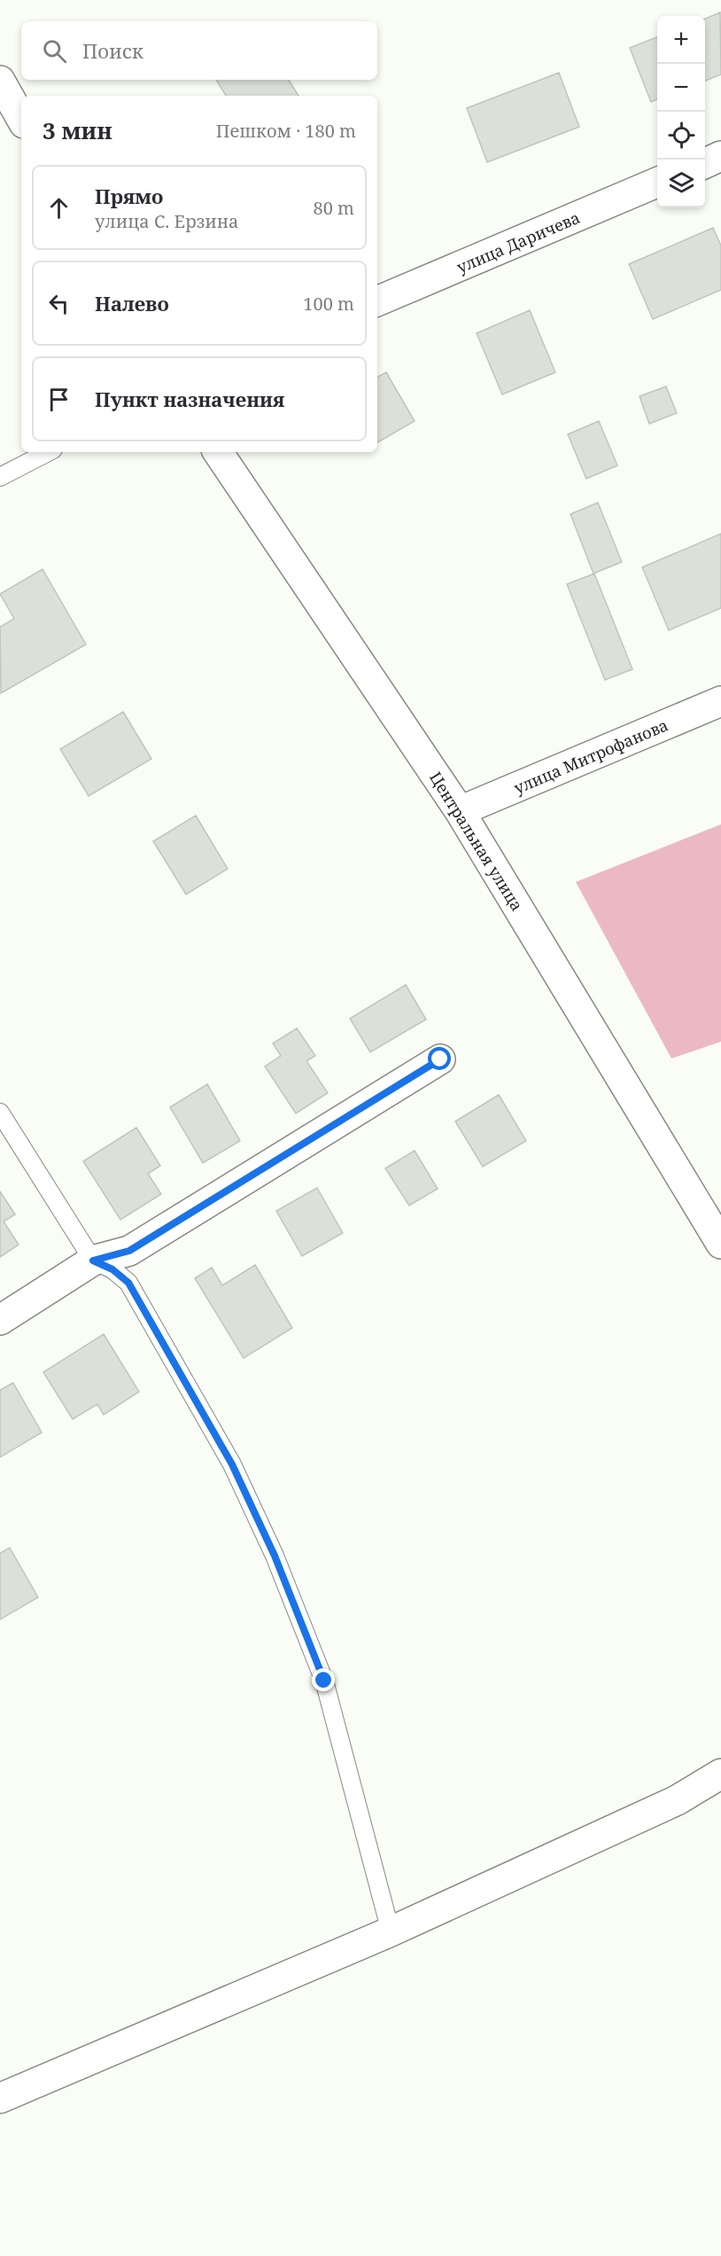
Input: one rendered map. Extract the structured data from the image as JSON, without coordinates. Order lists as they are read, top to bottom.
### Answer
{
  "streets": {
    "street": ["улица Даричева", "улица Митрофанова", "Центральная улица"]
  },
  "crossings": [
    ["улица Митрофанова", "Центральная улица"]
  ],
  "page": {
    "map_buttons": ["+", "−"],
    "search": "Поиск",
    "heading": ["3 мин", "Пешком · 180 m"],
    "list": [
      ["Прямо", "улица С. Ерзина", "80 m"],
      ["Налево", "100 m"],
      "Пункт назначения"
    ]
  }
}
